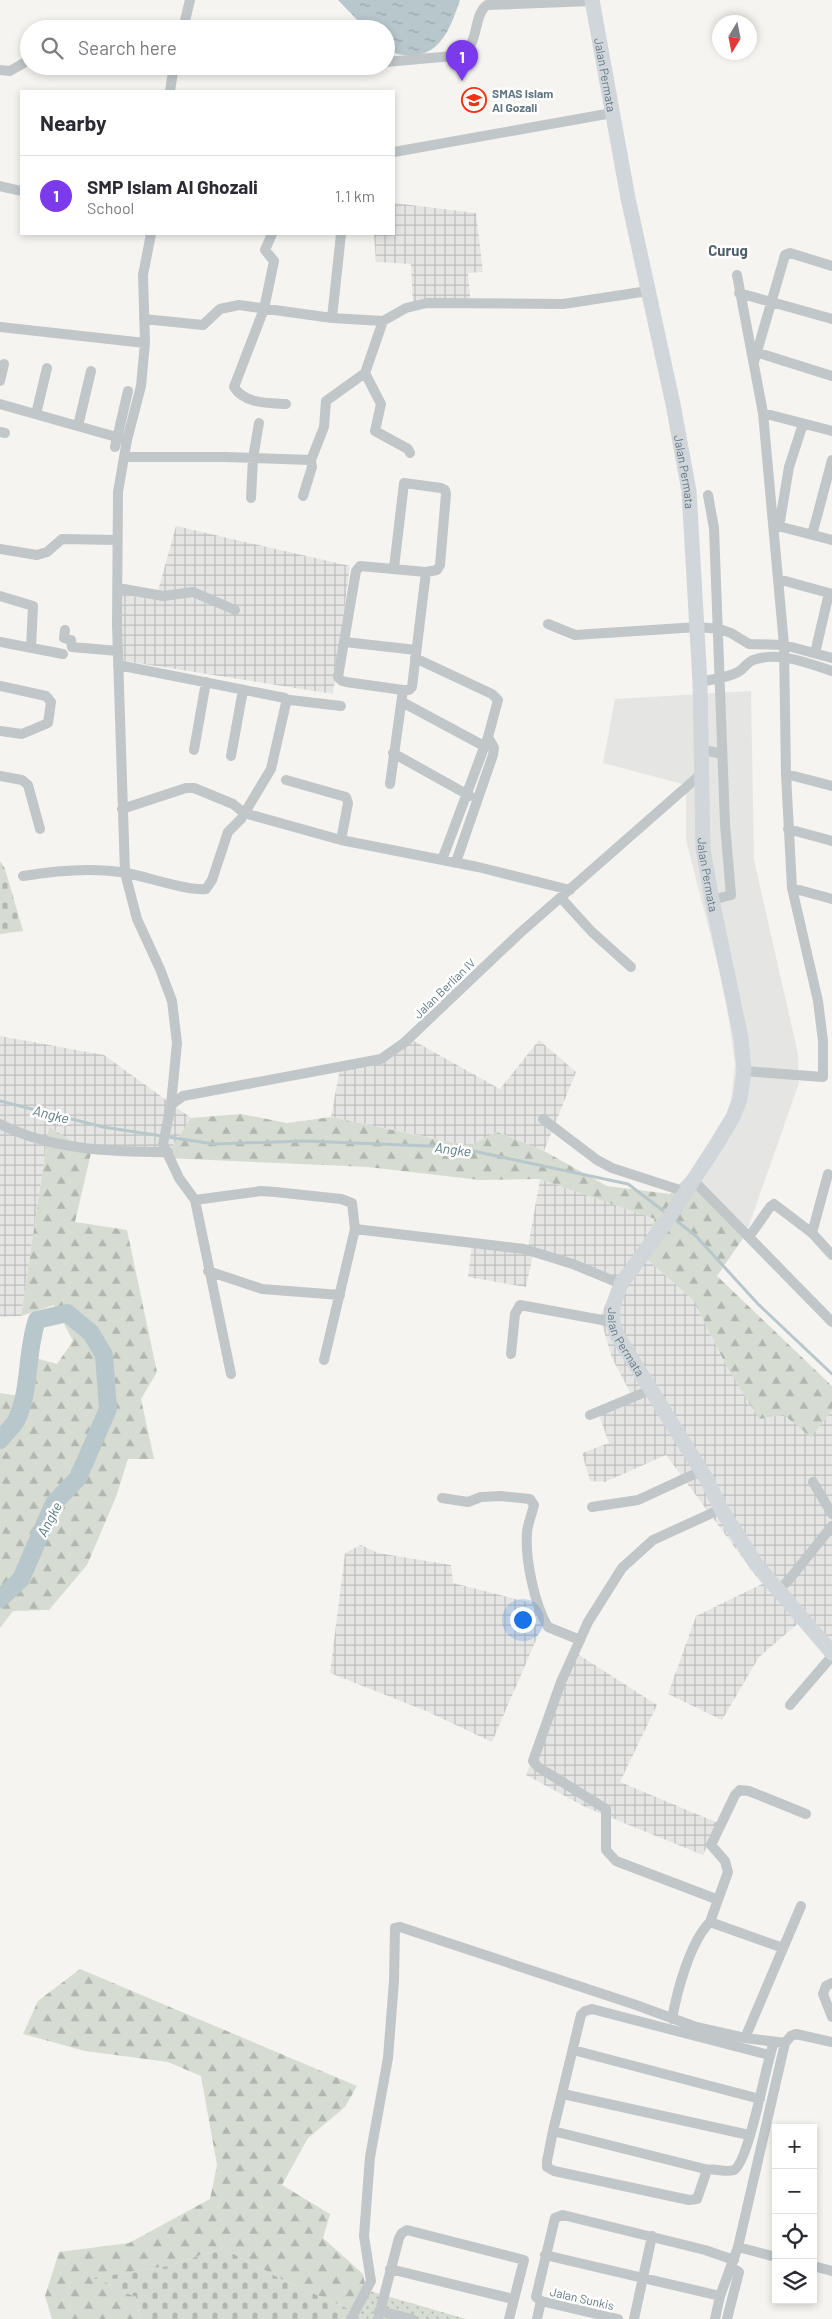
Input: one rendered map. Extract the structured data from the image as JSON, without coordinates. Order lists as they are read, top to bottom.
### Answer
{
  "streets": {
    "main road": ["Jalan Permata"],
    "street": ["Jalan Berlian IV", "Jalan Sunkis"]
  },
  "crossings": [
    ["Jalan Permata", "Jalan Berlian IV"]
  ],
  "districts": ["Curug"],
  "water": ["Angke"],
  "places": {
    "school or university": ["SMAS Islam Al Gozali"]
  },
  "north": "bottom",
  "page": {
    "search": "Search here",
    "pins": "1",
    "heading": "Nearby",
    "list": [
      {
        "mark": "1",
        "name": "SMP Islam Al Ghozali",
        "note": "School",
        "value": "1.1 km"
      }
    ],
    "map_buttons": ["+", "−"]
  }
}
